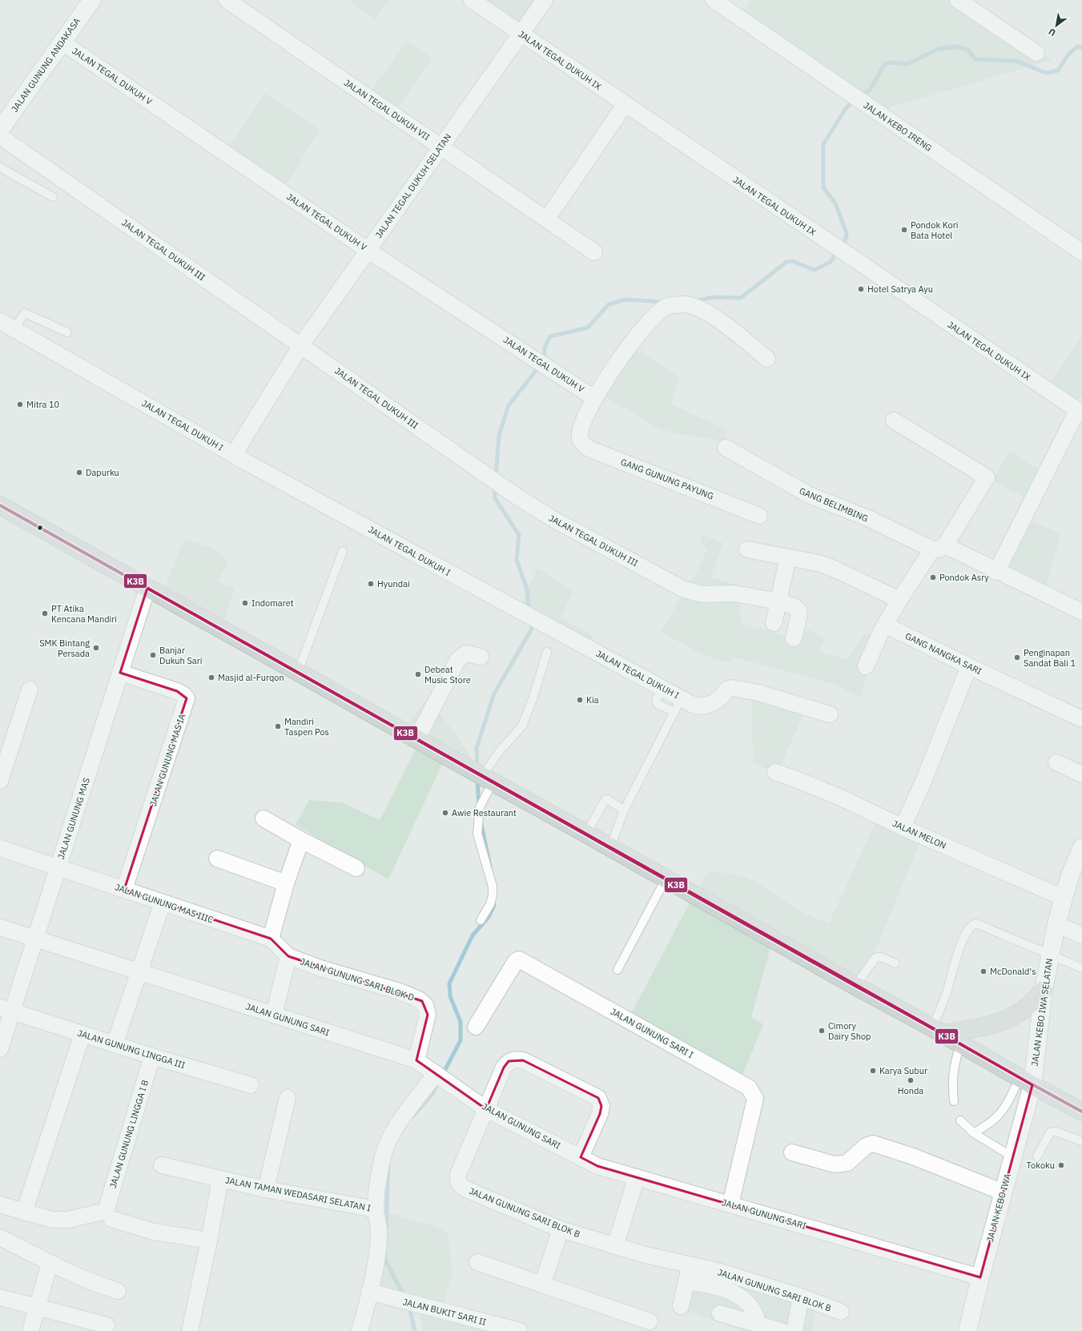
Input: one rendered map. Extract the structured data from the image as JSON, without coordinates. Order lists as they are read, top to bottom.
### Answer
{
  "streets": {
    "street": [
      "JALAN TEGAL DUKUH IX",
      "JALAN GUNUNG ANDAKASA",
      "JALAN TEGAL DUKUH V",
      "JALAN TEGAL DUKUH VII",
      "JALAN KEBO IRENG",
      "JALAN TEGAL DUKUH SELATAN",
      "JALAN TEGAL DUKUH III",
      "JALAN TEGAL DUKUH I",
      "GANG GUNUNG PAYUNG",
      "GANG BELIMBING",
      "GANG NANGKA SARI",
      "JALAN GUNUNG MAS IA",
      "JALAN GUNUNG MAS",
      "JALAN MELON",
      "JALAN GUNUNG MAS IIIC",
      "JALAN GUNUNG SARI BLOK D",
      "JALAN KEBO IWA SELATAN",
      "JALAN GUNUNG SARI",
      "JALAN GUNUNG SARI I",
      "JALAN GUNUNG LINGGA III",
      "JALAN GUNUNG LINGGA I B",
      "JALAN TAMAN WEDASARI SELATAN I",
      "JALAN KEBO IWA",
      "JALAN GUNUNG SARI BLOK B",
      "JALAN BUKIT SARI II"
    ]
  },
  "crossings": [
    ["JALAN TEGAL DUKUH IX", "JALAN TEGAL DUKUH SELATAN"],
    ["JALAN GUNUNG ANDAKASA", "JALAN TEGAL DUKUH V"],
    ["JALAN TEGAL DUKUH V", "JALAN TEGAL DUKUH SELATAN"],
    ["JALAN TEGAL DUKUH V", "GANG GUNUNG PAYUNG"],
    ["JALAN TEGAL DUKUH VII", "JALAN TEGAL DUKUH SELATAN"],
    ["JALAN TEGAL DUKUH SELATAN", "JALAN TEGAL DUKUH III"],
    ["JALAN TEGAL DUKUH SELATAN", "JALAN TEGAL DUKUH I"],
    ["JALAN GUNUNG MAS IA", "JALAN GUNUNG MAS"],
    ["JALAN GUNUNG MAS IA", "JALAN GUNUNG MAS IIIC"],
    ["JALAN GUNUNG MAS", "JALAN GUNUNG MAS IIIC"],
    ["JALAN GUNUNG MAS", "JALAN GUNUNG SARI"],
    ["JALAN GUNUNG MAS", "JALAN GUNUNG LINGGA III"],
    ["JALAN MELON", "JALAN KEBO IWA SELATAN"],
    ["JALAN GUNUNG MAS IIIC", "JALAN GUNUNG SARI BLOK D"],
    ["JALAN GUNUNG SARI BLOK D", "JALAN GUNUNG SARI"],
    ["JALAN KEBO IWA SELATAN", "JALAN KEBO IWA"],
    ["JALAN GUNUNG SARI", "JALAN GUNUNG SARI I"],
    ["JALAN GUNUNG SARI", "JALAN KEBO IWA"],
    ["JALAN GUNUNG SARI", "JALAN GUNUNG SARI BLOK B"],
    ["JALAN GUNUNG LINGGA III", "JALAN GUNUNG LINGGA I B"]
  ],
  "places": [
    "Pondok Kori Bata Hotel",
    "Hotel Satrya Ayu",
    "Mitra 10",
    "Dapurku",
    "Pondok Asry",
    "Hyundai",
    "Indomaret",
    "PT Atika Kencana Mandiri",
    "SMK Bintang Persada",
    "Banjar Dukuh Sari",
    "Penginapan Sandat Bali 1",
    "Debeat Music Store",
    "Masjid al-Furqon",
    "Kia",
    "Mandiri Taspen Pos",
    "Awie Restaurant",
    "McDonald's",
    "Cimory Dairy Shop",
    "Karya Subur",
    "Honda",
    "Tokoku"
  ],
  "lines": ["transit line K3B"],
  "north": "bottom left"
}
